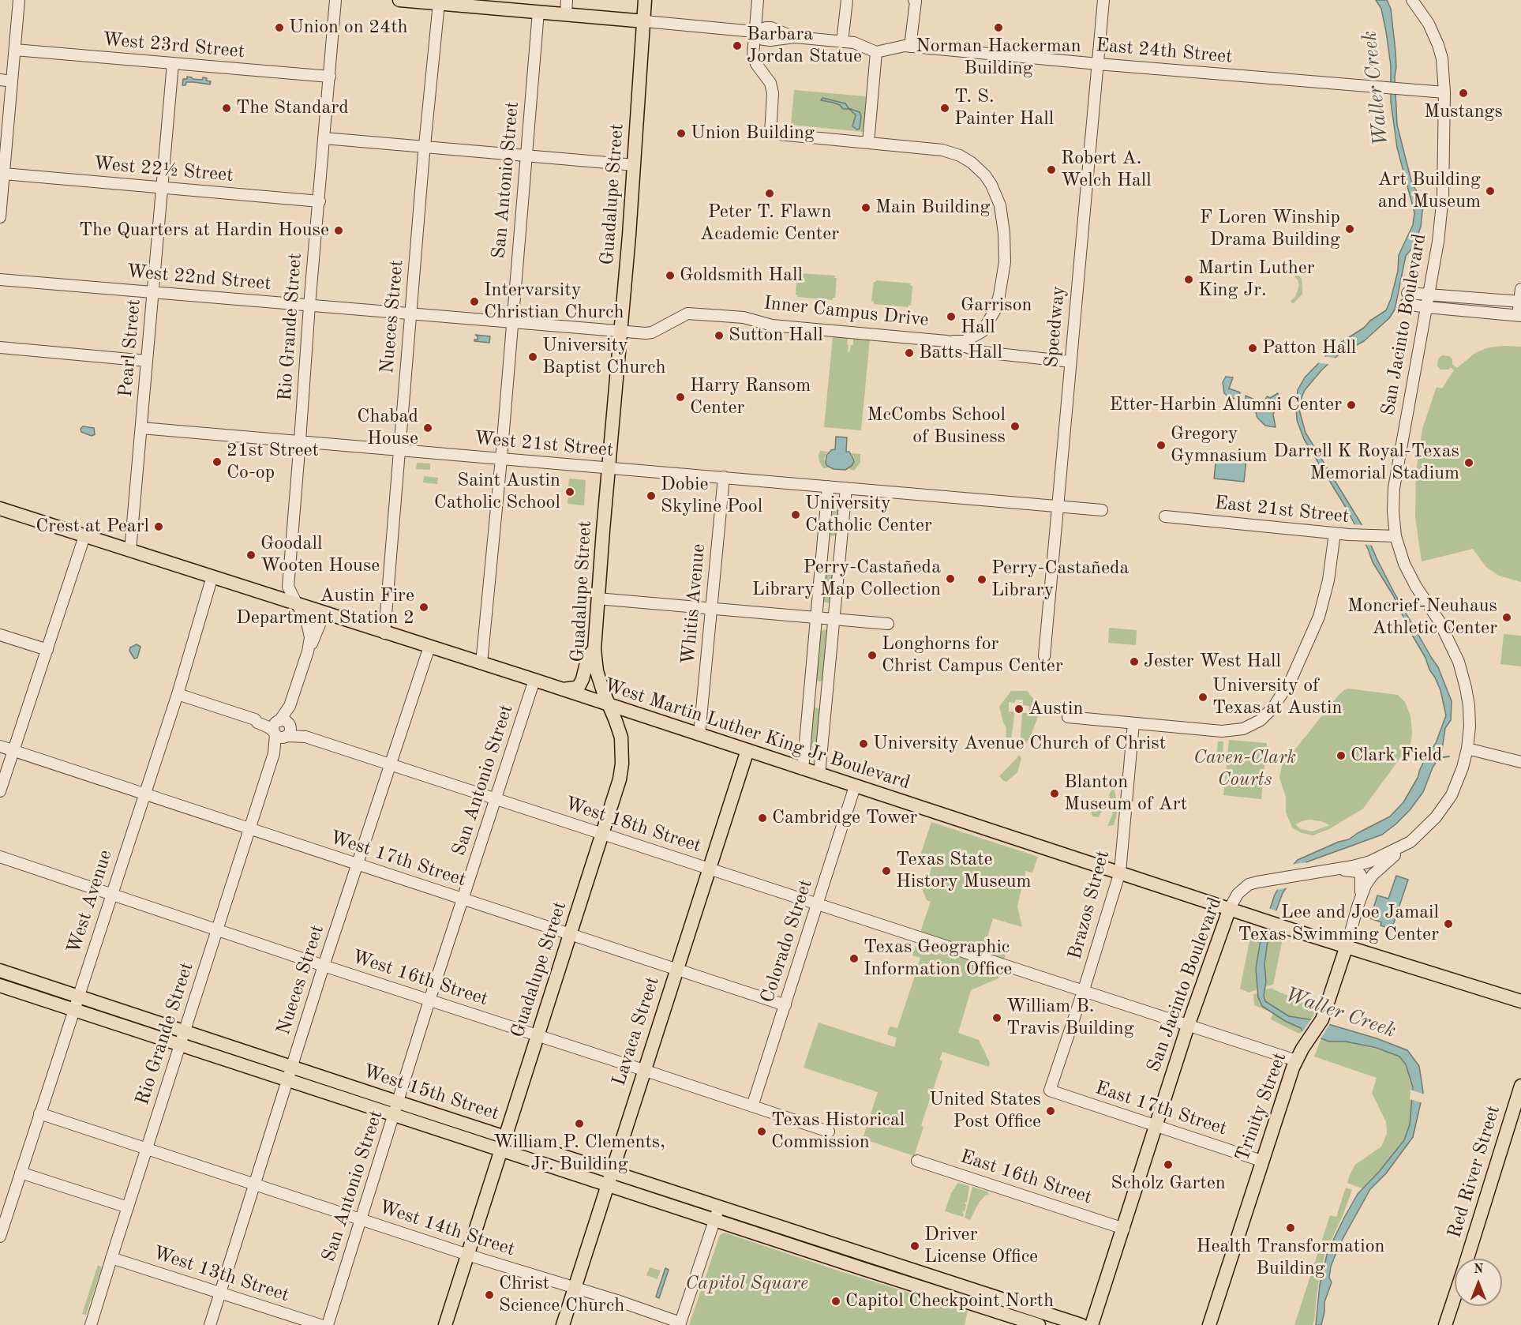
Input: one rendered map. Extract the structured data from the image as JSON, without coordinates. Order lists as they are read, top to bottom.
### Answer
{
  "streets": {
    "main road": [
      "Guadalupe Street",
      "San Jacinto Boulevard",
      "West Martin Luther King Jr Boulevard",
      "Lavaca Street",
      "West 15th Street",
      "Trinity Street",
      "Red River Street"
    ],
    "street": [
      "West 23rd Street",
      "East 24th Street",
      "West 22½ Street",
      "San Antonio Street",
      "West 22nd Street",
      "Inner Campus Drive",
      "Nueces Street",
      "Rio Grande Street",
      "Speedway",
      "Pearl Street",
      "West 21st Street",
      "East 21st Street",
      "Whitis Avenue",
      "West 18th Street",
      "West 17th Street",
      "West Avenue",
      "Brazos Street",
      "Colorado Street",
      "West 16th Street",
      "East 17th Street",
      "East 16th Street",
      "West 14th Street",
      "West 13th Street"
    ]
  },
  "crossings": [
    ["West 23rd Street", "Rio Grande Street"],
    ["West 23rd Street", "Pearl Street"],
    ["East 24th Street", "San Jacinto Boulevard"],
    ["East 24th Street", "Speedway"],
    ["West 22½ Street", "Rio Grande Street"],
    ["West 22½ Street", "Pearl Street"],
    ["San Antonio Street", "West 22nd Street"],
    ["San Antonio Street", "West 21st Street"],
    ["San Antonio Street", "West Martin Luther King Jr Boulevard"],
    ["San Antonio Street", "West 18th Street"],
    ["San Antonio Street", "West 17th Street"],
    ["San Antonio Street", "West 16th Street"],
    ["San Antonio Street", "West 15th Street"],
    ["San Antonio Street", "West 14th Street"],
    ["Guadalupe Street", "West 22nd Street"],
    ["Guadalupe Street", "Inner Campus Drive"],
    ["Guadalupe Street", "West 21st Street"],
    ["Guadalupe Street", "West Martin Luther King Jr Boulevard"],
    ["Guadalupe Street", "West 18th Street"],
    ["Guadalupe Street", "West 17th Street"],
    ["Guadalupe Street", "West 16th Street"],
    ["Guadalupe Street", "West 15th Street"],
    ["Guadalupe Street", "West 14th Street"],
    ["West 22nd Street", "Inner Campus Drive"],
    ["West 22nd Street", "Nueces Street"],
    ["West 22nd Street", "Rio Grande Street"],
    ["West 22nd Street", "Pearl Street"],
    ["Inner Campus Drive", "Speedway"],
    ["Nueces Street", "West 21st Street"],
    ["Nueces Street", "West Martin Luther King Jr Boulevard"],
    ["Nueces Street", "West 18th Street"],
    ["Nueces Street", "West 17th Street"],
    ["Nueces Street", "West 16th Street"],
    ["Nueces Street", "West 15th Street"],
    ["Nueces Street", "West 14th Street"],
    ["Nueces Street", "West 13th Street"],
    ["San Jacinto Boulevard", "East 21st Street"],
    ["San Jacinto Boulevard", "West Martin Luther King Jr Boulevard"],
    ["San Jacinto Boulevard", "West 18th Street"],
    ["San Jacinto Boulevard", "Trinity Street"],
    ["San Jacinto Boulevard", "East 17th Street"],
    ["San Jacinto Boulevard", "East 16th Street"],
    ["Rio Grande Street", "West 21st Street"],
    ["Rio Grande Street", "West Martin Luther King Jr Boulevard"],
    ["Rio Grande Street", "West 18th Street"],
    ["Rio Grande Street", "West 17th Street"],
    ["Rio Grande Street", "West 16th Street"],
    ["Rio Grande Street", "West 15th Street"],
    ["Rio Grande Street", "West 14th Street"],
    ["Rio Grande Street", "West 13th Street"],
    ["Speedway", "West 21st Street"],
    ["Pearl Street", "West 21st Street"],
    ["Pearl Street", "West Martin Luther King Jr Boulevard"],
    ["West 21st Street", "Whitis Avenue"],
    ["Whitis Avenue", "West Martin Luther King Jr Boulevard"],
    ["West Martin Luther King Jr Boulevard", "West Avenue"],
    ["West Martin Luther King Jr Boulevard", "Brazos Street"],
    ["West Martin Luther King Jr Boulevard", "Colorado Street"],
    ["West Martin Luther King Jr Boulevard", "Lavaca Street"],
    ["West Martin Luther King Jr Boulevard", "Trinity Street"],
    ["West 18th Street", "Brazos Street"],
    ["West 18th Street", "Colorado Street"],
    ["West 18th Street", "Lavaca Street"],
    ["West 18th Street", "Trinity Street"],
    ["West 17th Street", "West Avenue"],
    ["West 17th Street", "Colorado Street"],
    ["West 17th Street", "Lavaca Street"],
    ["West Avenue", "West 16th Street"],
    ["West Avenue", "West 15th Street"],
    ["West Avenue", "West 14th Street"],
    ["Brazos Street", "East 17th Street"],
    ["Colorado Street", "West 16th Street"],
    ["West 16th Street", "Lavaca Street"],
    ["Lavaca Street", "West 15th Street"],
    ["Lavaca Street", "West 14th Street"],
    ["West 15th Street", "West 14th Street"],
    ["Trinity Street", "East 17th Street"]
  ],
  "water": ["Waller Creek"],
  "parks": ["Caven-Clark Courts", "Capitol Square"],
  "places": [
    "Union on 24th",
    "Norman Hackerman Building",
    "Barbara Jordan Statue",
    "Mustangs",
    "The Standard",
    "T. S. Painter Hall",
    "Union Building",
    "Robert A. Welch Hall",
    "Art Building and Museum",
    "Peter T. Flawn Academic Center",
    "Main Building",
    "F Loren Winship Drama Building",
    "The Quarters at Hardin House",
    "Goldsmith Hall",
    "Martin Luther King Jr.",
    "Intervarsity Christian Church",
    "Garrison Hall",
    "Sutton Hall",
    "Patton Hall",
    "Batts Hall",
    "University Baptist Church",
    "Harry Ransom Center",
    "Etter-Harbin Alumni Center",
    "McCombs School of Business",
    "Chabad House",
    "Gregory Gymnasium",
    "21st Street Co-op",
    "Darrell K Royal-Texas Memorial Stadium",
    "Saint Austin Catholic School",
    "Dobie Skyline Pool",
    "University Catholic Center",
    "Crest at Pearl",
    "Goodall Wooten House",
    "Perry-Castañeda Library Map Collection",
    "Perry-Castañeda Library",
    "Austin Fire Department Station 2",
    "Moncrief-Neuhaus Athletic Center",
    "Longhorns for Christ Campus Center",
    "Jester West Hall",
    "University of Texas at Austin",
    "Austin",
    "University Avenue Church of Christ",
    "Clark Field",
    "Blanton Museum of Art",
    "Cambridge Tower",
    "Texas State History Museum",
    "Lee and Joe Jamail Texas Swimming Center",
    "Texas Geographic Information Office",
    "William B. Travis Building",
    "United States Post Office",
    "William P. Clements, Jr. Building",
    "Texas Historical Commission",
    "Scholz Garten",
    "Health Transformation Building",
    "Driver License Office",
    "Christ Science Church",
    "Capitol Checkpoint North"
  ],
  "north": "top"
}
